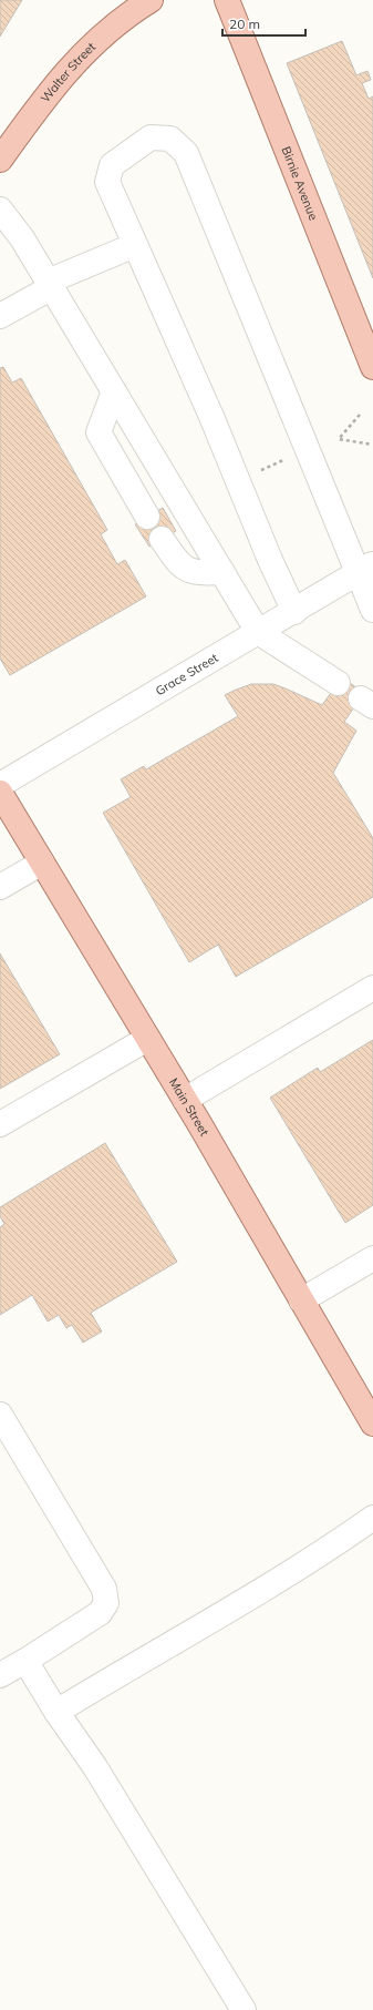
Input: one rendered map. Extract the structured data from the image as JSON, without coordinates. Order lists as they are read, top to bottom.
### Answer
{
  "streets": {
    "main road": ["Walter Street", "Birnie Avenue", "Main Street"],
    "street": ["Grace Street"]
  },
  "scale_bar": "20 m"
}
